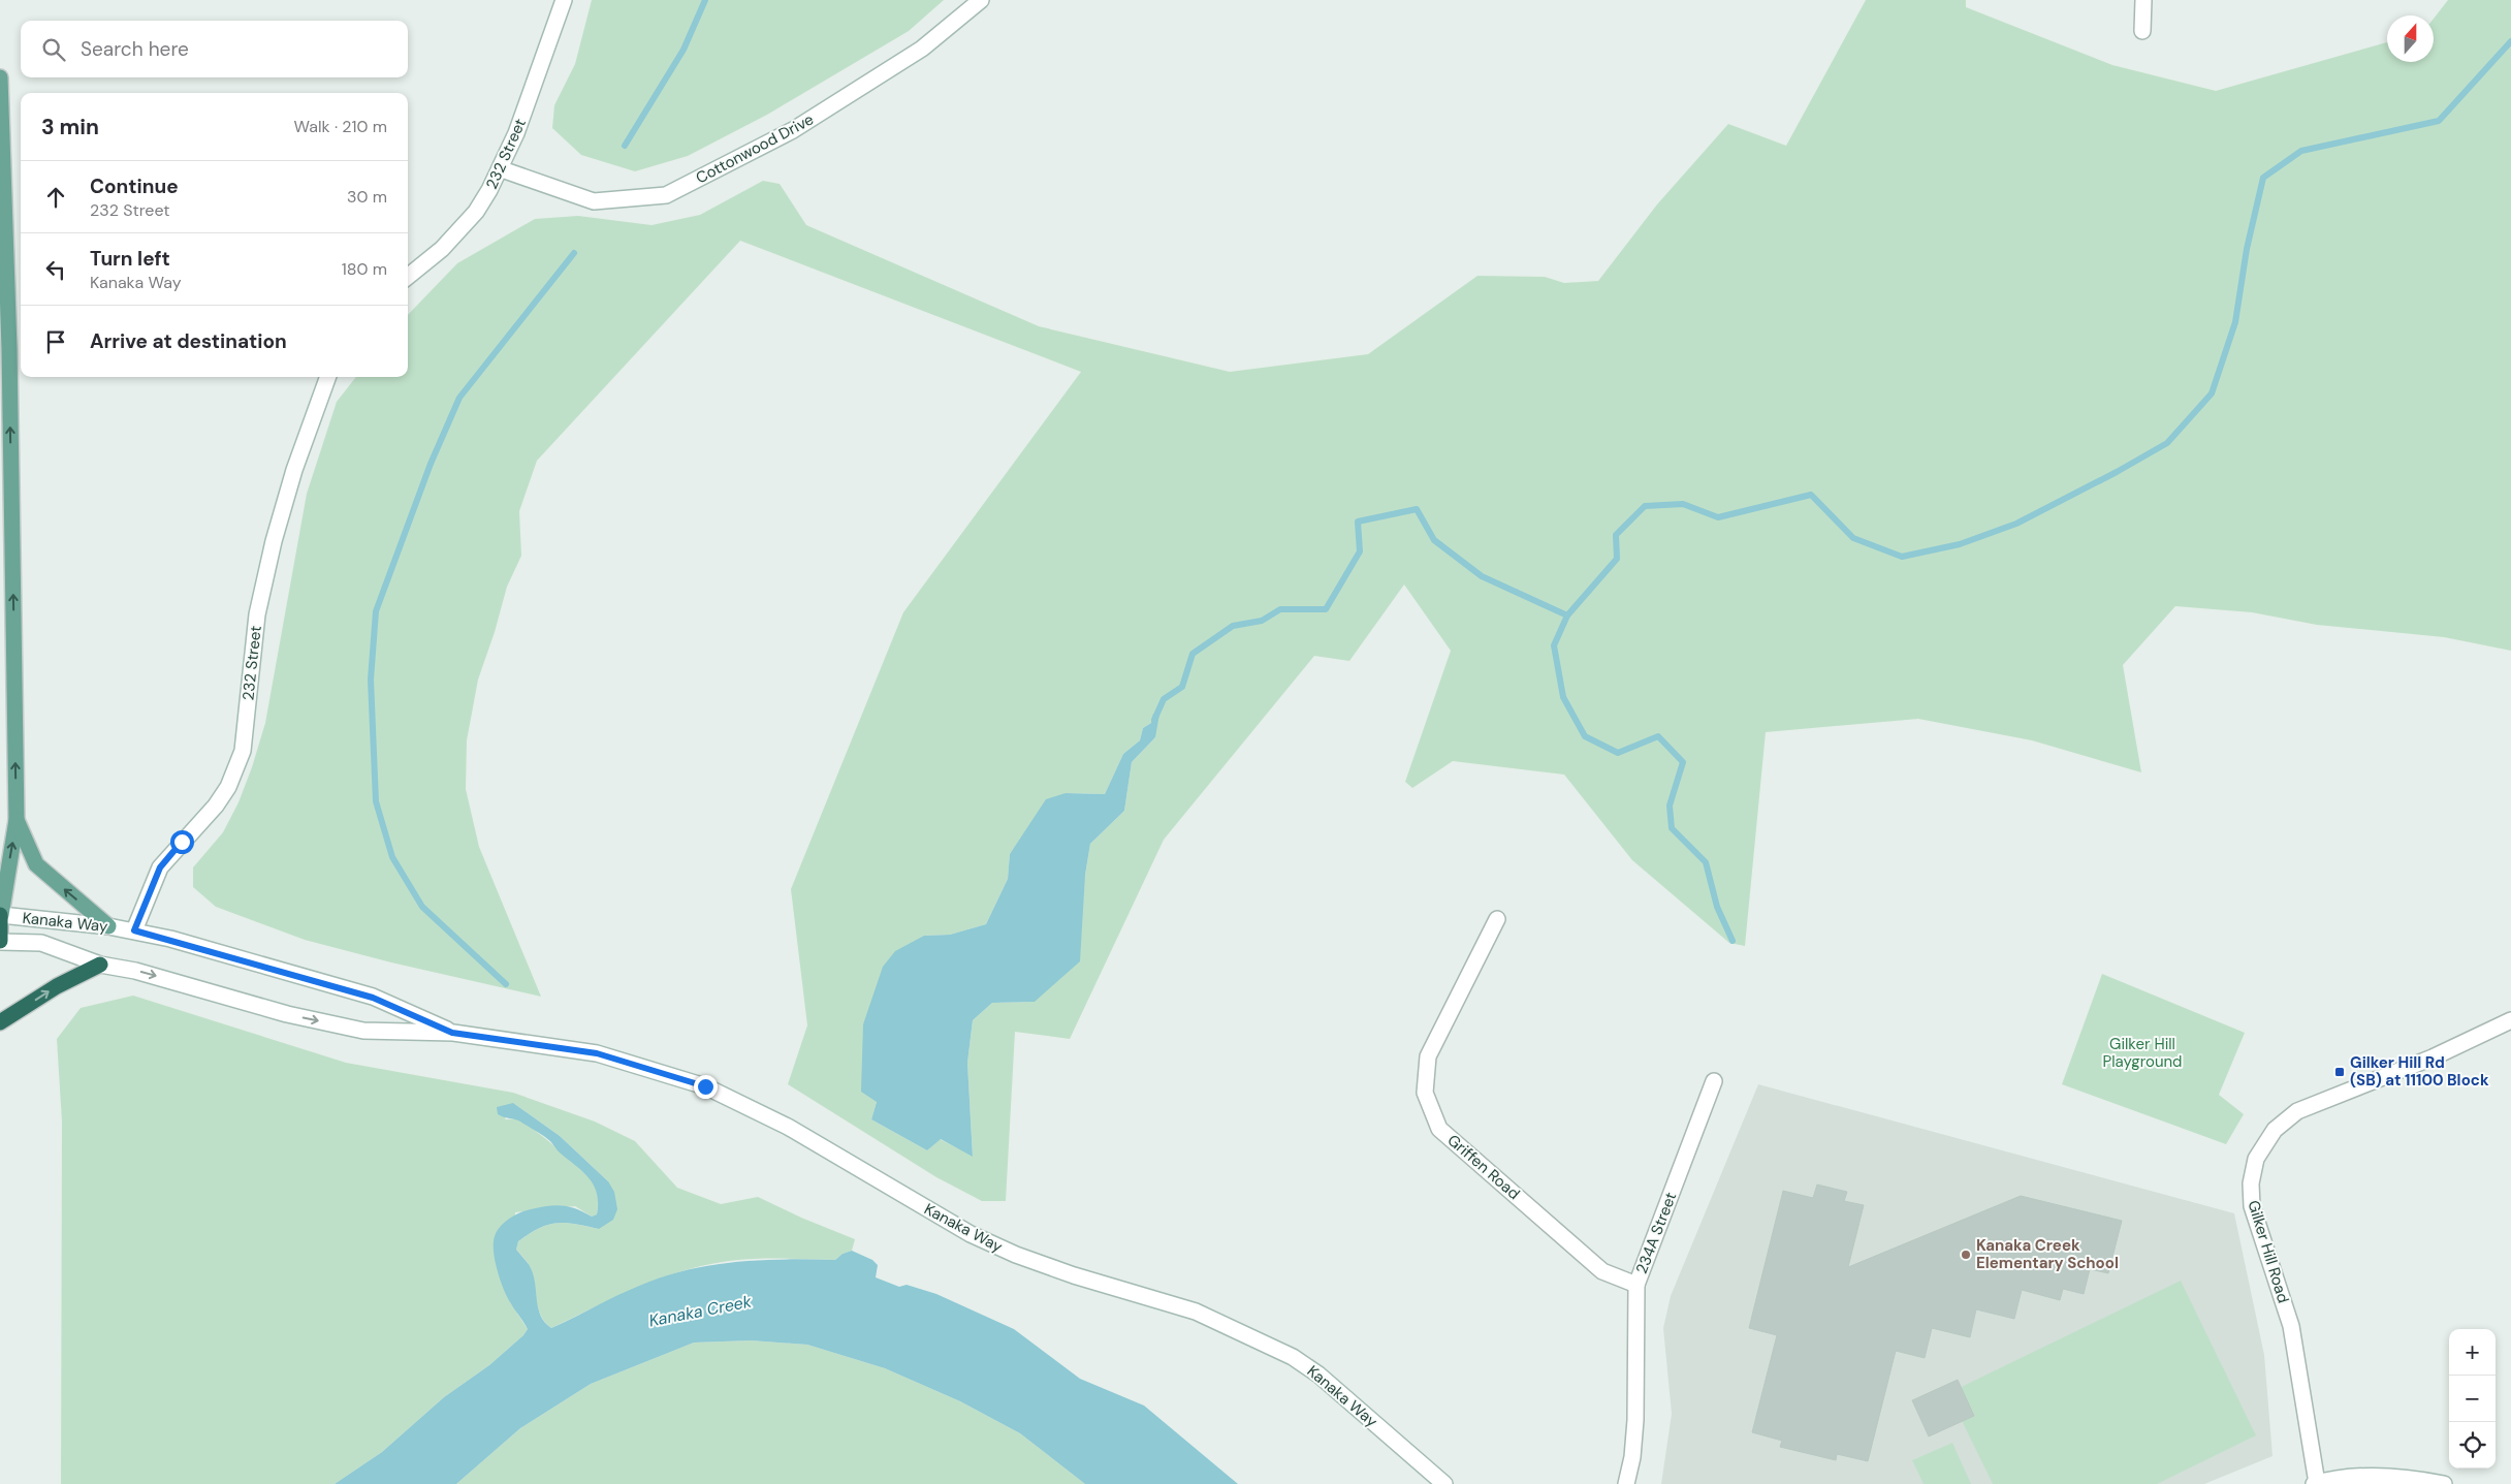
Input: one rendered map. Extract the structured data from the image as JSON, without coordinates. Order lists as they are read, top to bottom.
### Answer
{
  "streets": {
    "main road": [
      "Cottonwood Drive",
      "232 Street",
      "Kanaka Way",
      "Griffen Road",
      "234A Street",
      "Gilker Hill Road"
    ]
  },
  "crossings": [
    ["Cottonwood Drive", "232 Street"],
    ["232 Street", "Kanaka Way"],
    ["Griffen Road", "234A Street"]
  ],
  "water": ["Kanaka Creek"],
  "parks": ["Gilker Hill Playground"],
  "places": {
    "transit": ["Gilker Hill Rd (SB) at 11100 Block"],
    "other": ["Kanaka Creek Elementary School"]
  },
  "north": "top",
  "page": {
    "search": "Search here",
    "heading": ["3 min", "Walk · 210 m"],
    "list": [
      ["Continue", "232 Street", "30 m"],
      ["Turn left", "Kanaka Way", "180 m"],
      "Arrive at destination"
    ],
    "map_buttons": ["+", "−"]
  }
}
